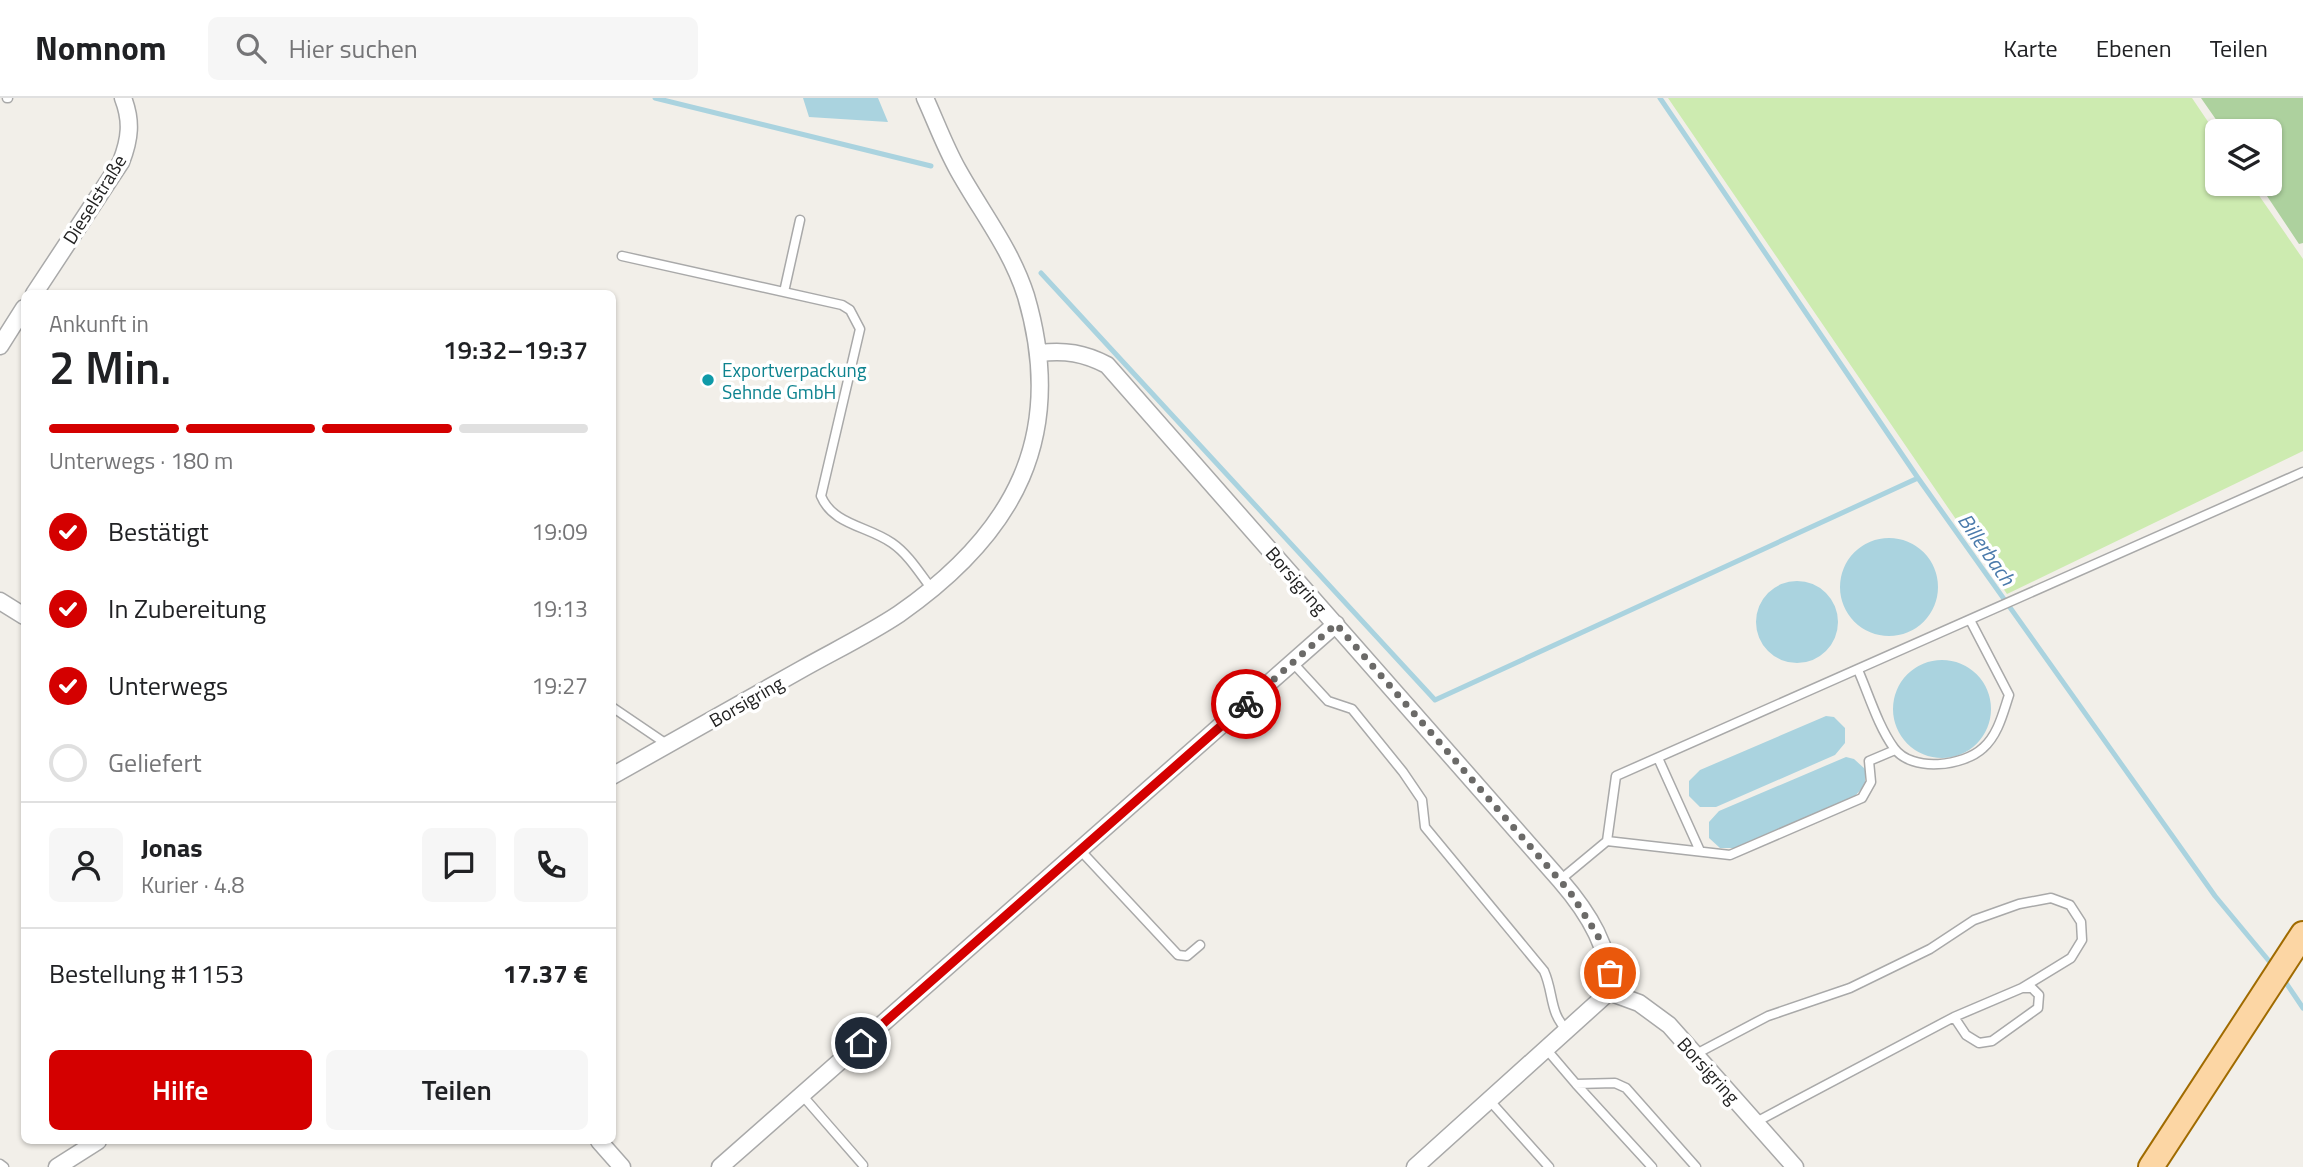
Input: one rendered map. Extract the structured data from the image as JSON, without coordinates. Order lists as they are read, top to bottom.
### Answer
{
  "streets": {
    "street": ["Dieselstraße", "Borsigring"]
  },
  "water": ["Billerbach"],
  "places": ["Exportverpackung Sehnde GmbH"],
  "page": {
    "header": "Nomnom",
    "search": "Hier suchen",
    "nav": ["Karte", "Ebenen", "Teilen"],
    "heading": ["2 Min.", "Ankunft in", "19:32–19:37"],
    "panel": [
      "Jonas",
      "Kurier · 4.8",
      "Bestellung #1153",
      "17.37 €"
    ],
    "bar": "Unterwegs · 180 m",
    "list": [
      ["Bestätigt", "19:09"],
      ["In Zubereitung", "19:13"],
      ["Unterwegs", "19:27"],
      "Geliefert"
    ],
    "buttons": ["Hilfe", "Teilen"]
  }
}
